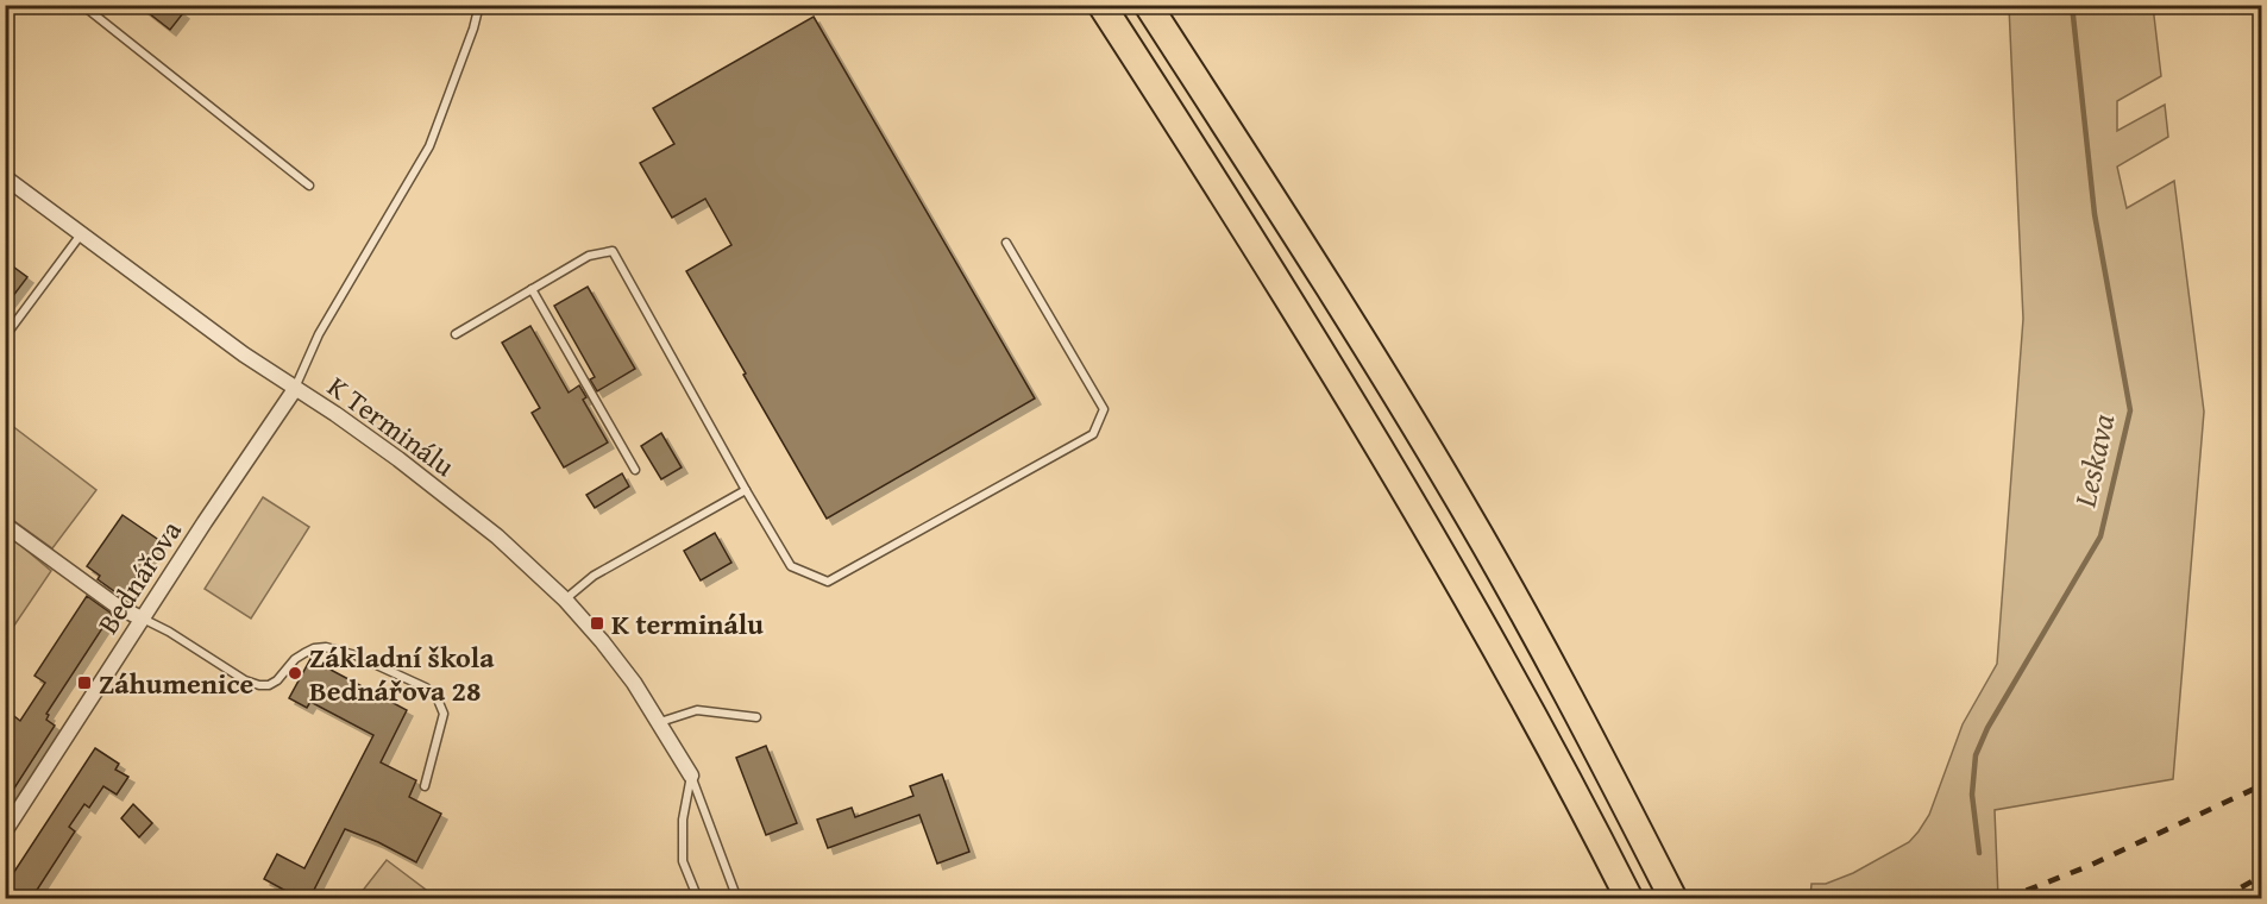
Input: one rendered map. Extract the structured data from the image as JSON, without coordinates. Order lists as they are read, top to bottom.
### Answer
{
  "streets": {
    "street": ["K Terminálu", "Bednářova"]
  },
  "crossings": [
    ["K Terminálu", "Bednářova"]
  ],
  "water": ["Leskava"],
  "places": {
    "transit": ["K terminálu", "Záhumenice"],
    "other": ["Základní škola Bednářova 28"]
  }
}
